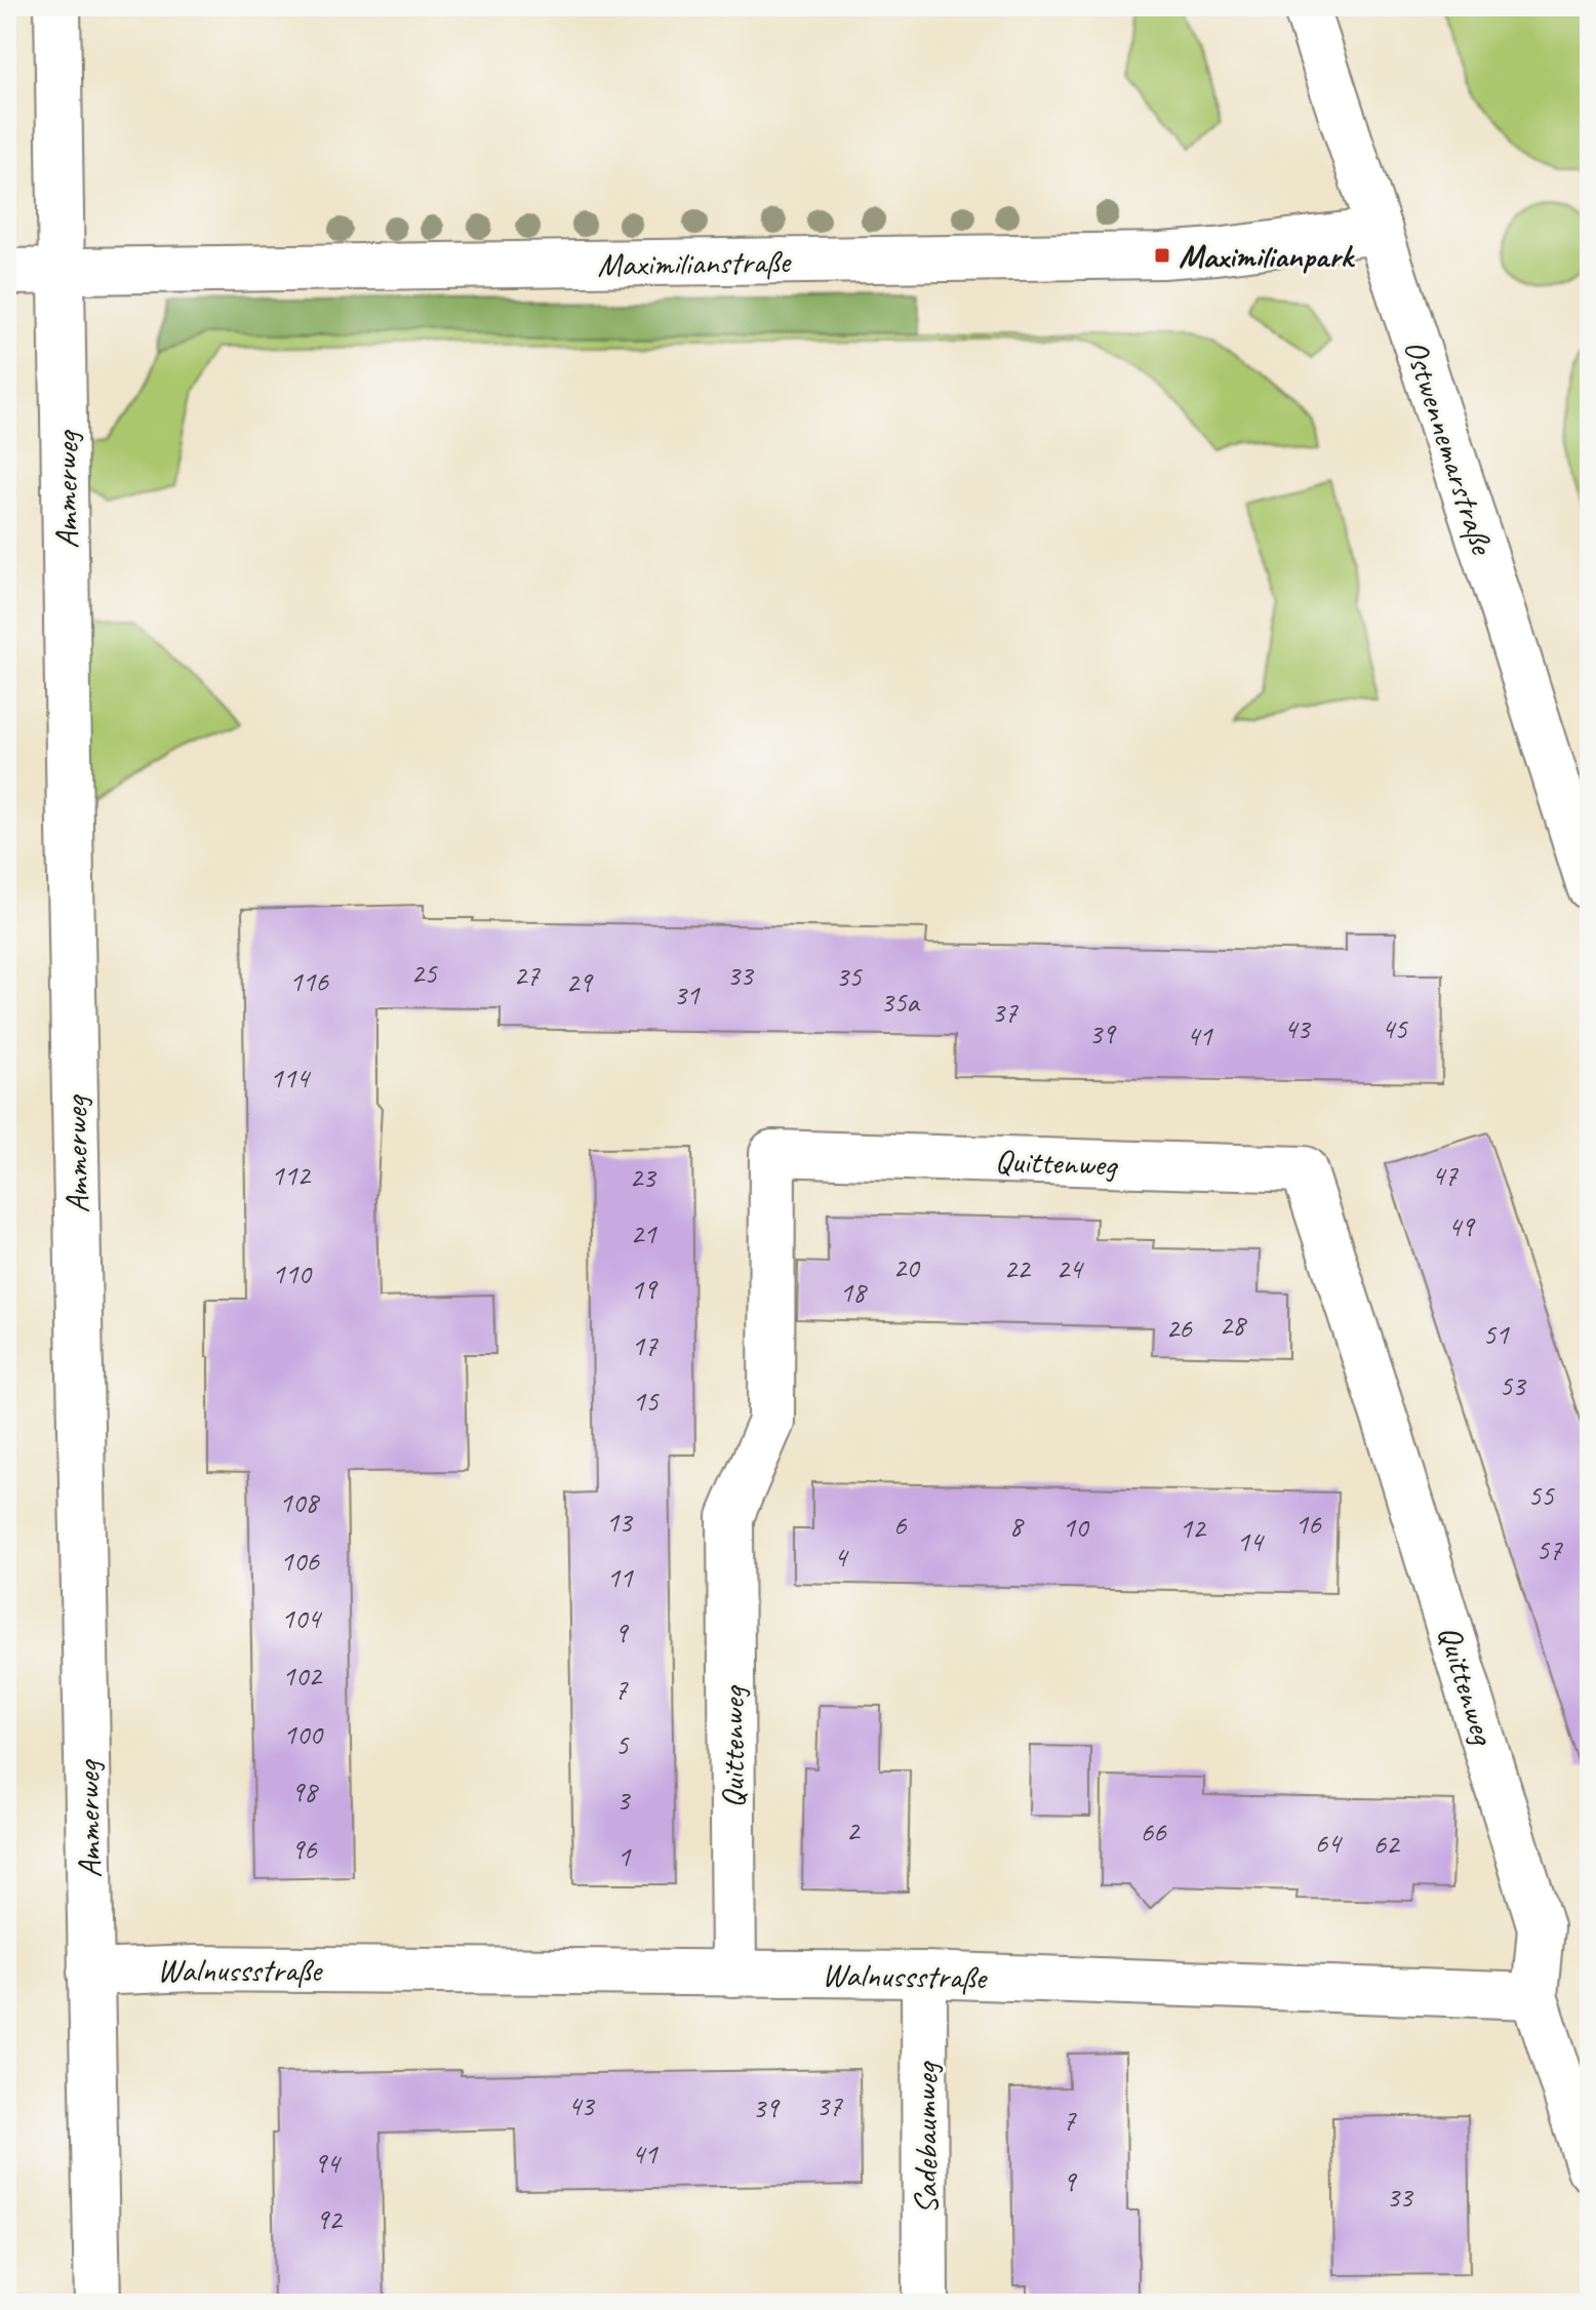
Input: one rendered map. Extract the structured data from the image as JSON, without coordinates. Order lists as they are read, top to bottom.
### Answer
{
  "streets": {
    "street": [
      "Maximilianstraße",
      "Ostwennemarstraße",
      "Ammerweg",
      "Quittenweg",
      "Walnussstraße",
      "Sadebaumweg"
    ]
  },
  "crossings": [
    ["Maximilianstraße", "Ostwennemarstraße"],
    ["Maximilianstraße", "Ammerweg"],
    ["Ammerweg", "Walnussstraße"],
    ["Quittenweg", "Walnussstraße"],
    ["Walnussstraße", "Sadebaumweg"]
  ],
  "places": {
    "transit": ["Maximilianpark"]
  },
  "house_numbers": [
    "25",
    "27",
    "33",
    "35",
    "116",
    "29",
    "31",
    "35a",
    "37",
    "43",
    "45",
    "39",
    "41",
    "114",
    "112",
    "47",
    "23",
    "49",
    "21",
    "20",
    "22",
    "24",
    "110",
    "19",
    "18",
    "28",
    "26",
    "51",
    "17",
    "53",
    "15",
    "55",
    "108",
    "13",
    "16",
    "6",
    "8",
    "10",
    "12",
    "14",
    "57",
    "4",
    "106",
    "11",
    "104",
    "9",
    "102",
    "7",
    "100",
    "5",
    "98",
    "3",
    "2",
    "66",
    "64",
    "62",
    "96",
    "1",
    "43",
    "37",
    "39",
    "7",
    "41",
    "94",
    "9",
    "33",
    "92"
  ]
}
